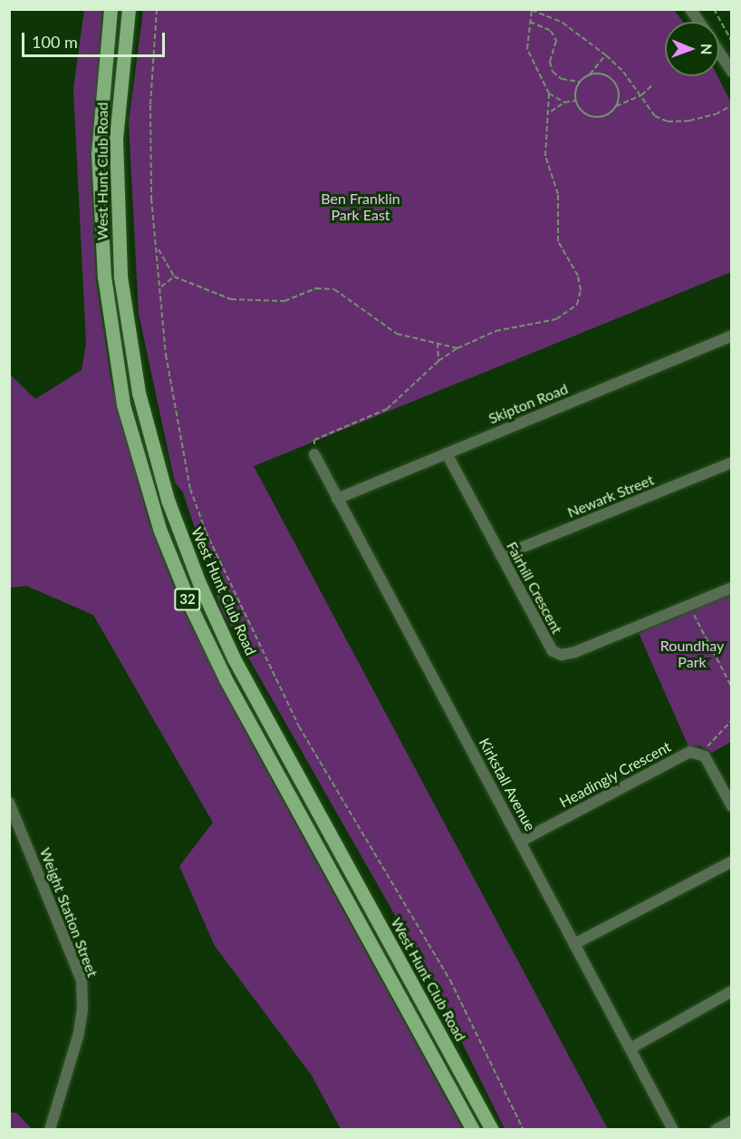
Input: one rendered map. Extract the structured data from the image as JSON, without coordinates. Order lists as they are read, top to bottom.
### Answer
{
  "streets": {
    "main road": ["West Hunt Club Road", "32"],
    "street": [
      "Skipton Road",
      "Newark Street",
      "Fairhill Crescent",
      "Headingly Crescent",
      "Kirkstall Avenue",
      "Weight Station Street"
    ]
  },
  "crossings": [
    ["Skipton Road", "Fairhill Crescent"],
    ["Skipton Road", "Kirkstall Avenue"],
    ["Newark Street", "Fairhill Crescent"],
    ["Headingly Crescent", "Kirkstall Avenue"]
  ],
  "parks": ["Ben Franklin Park East", "Roundhay Park"],
  "scale_bar": "100 m",
  "north": "right"
}
